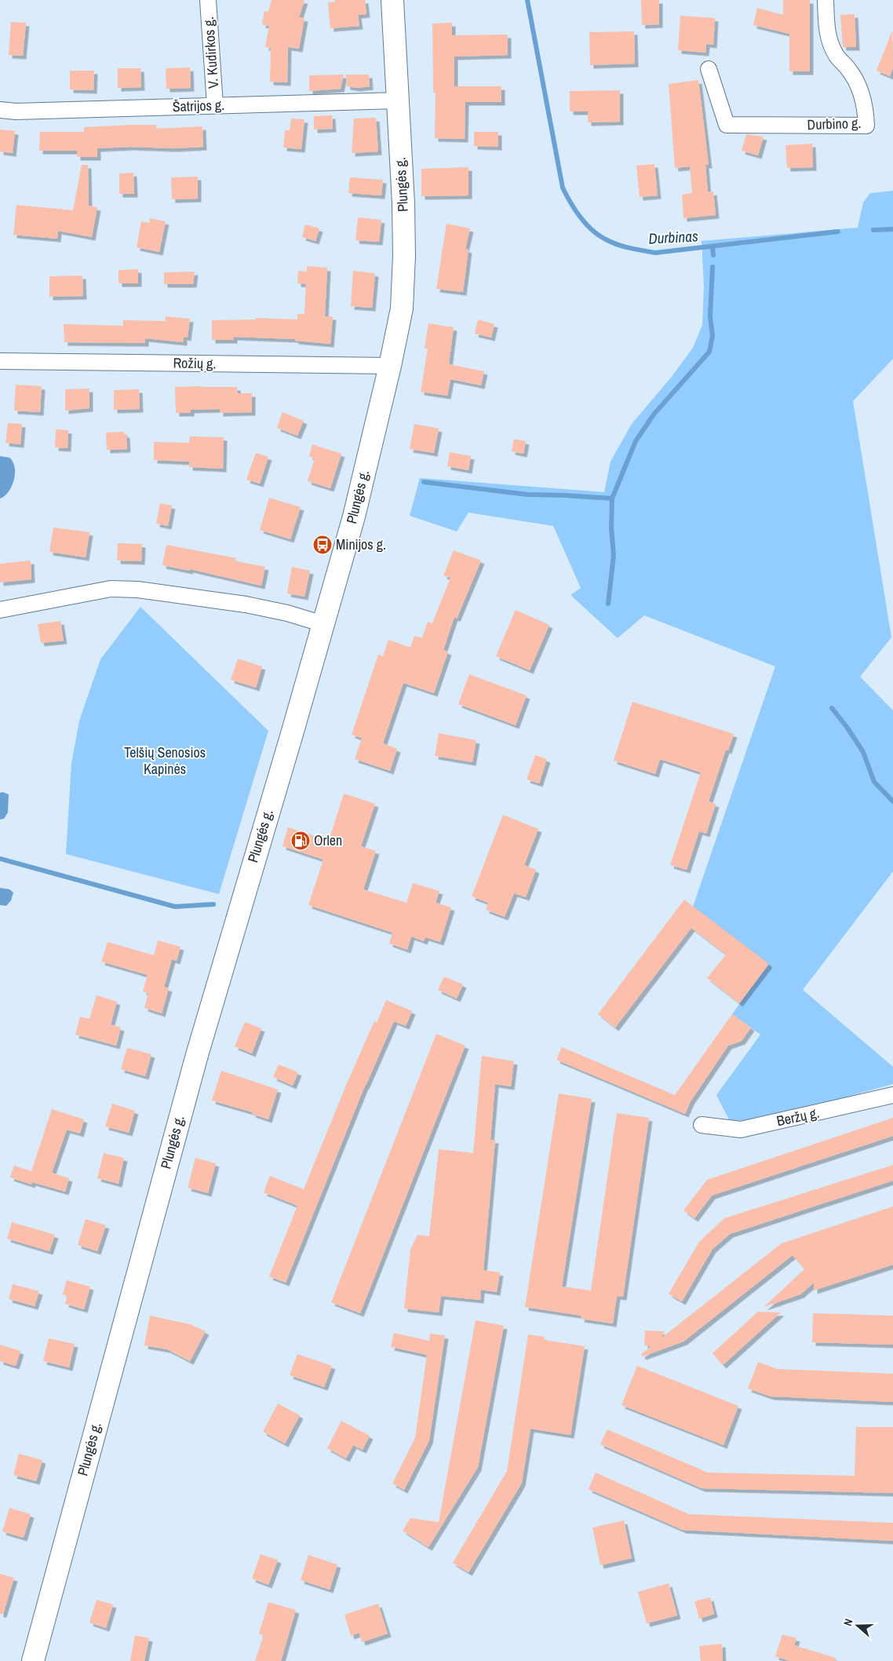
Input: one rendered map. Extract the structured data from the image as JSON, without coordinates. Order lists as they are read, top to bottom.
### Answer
{
  "streets": {
    "main road": ["Plungės g."],
    "street": [
      "V. Kudirkos g.",
      "Šatrijos g.",
      "Durbino g.",
      "Rožių g.",
      "Beržų g."
    ]
  },
  "crossings": [
    ["V. Kudirkos g.", "Šatrijos g."],
    ["Šatrijos g.", "Plungės g."],
    ["Plungės g.", "Rožių g."]
  ],
  "water": ["Durbinas"],
  "parks": ["Telšių Senosios Kapinės"],
  "places": {
    "bus stop": ["Minijos g."],
    "fuel station": ["Orlen"]
  },
  "north": "left"
}
